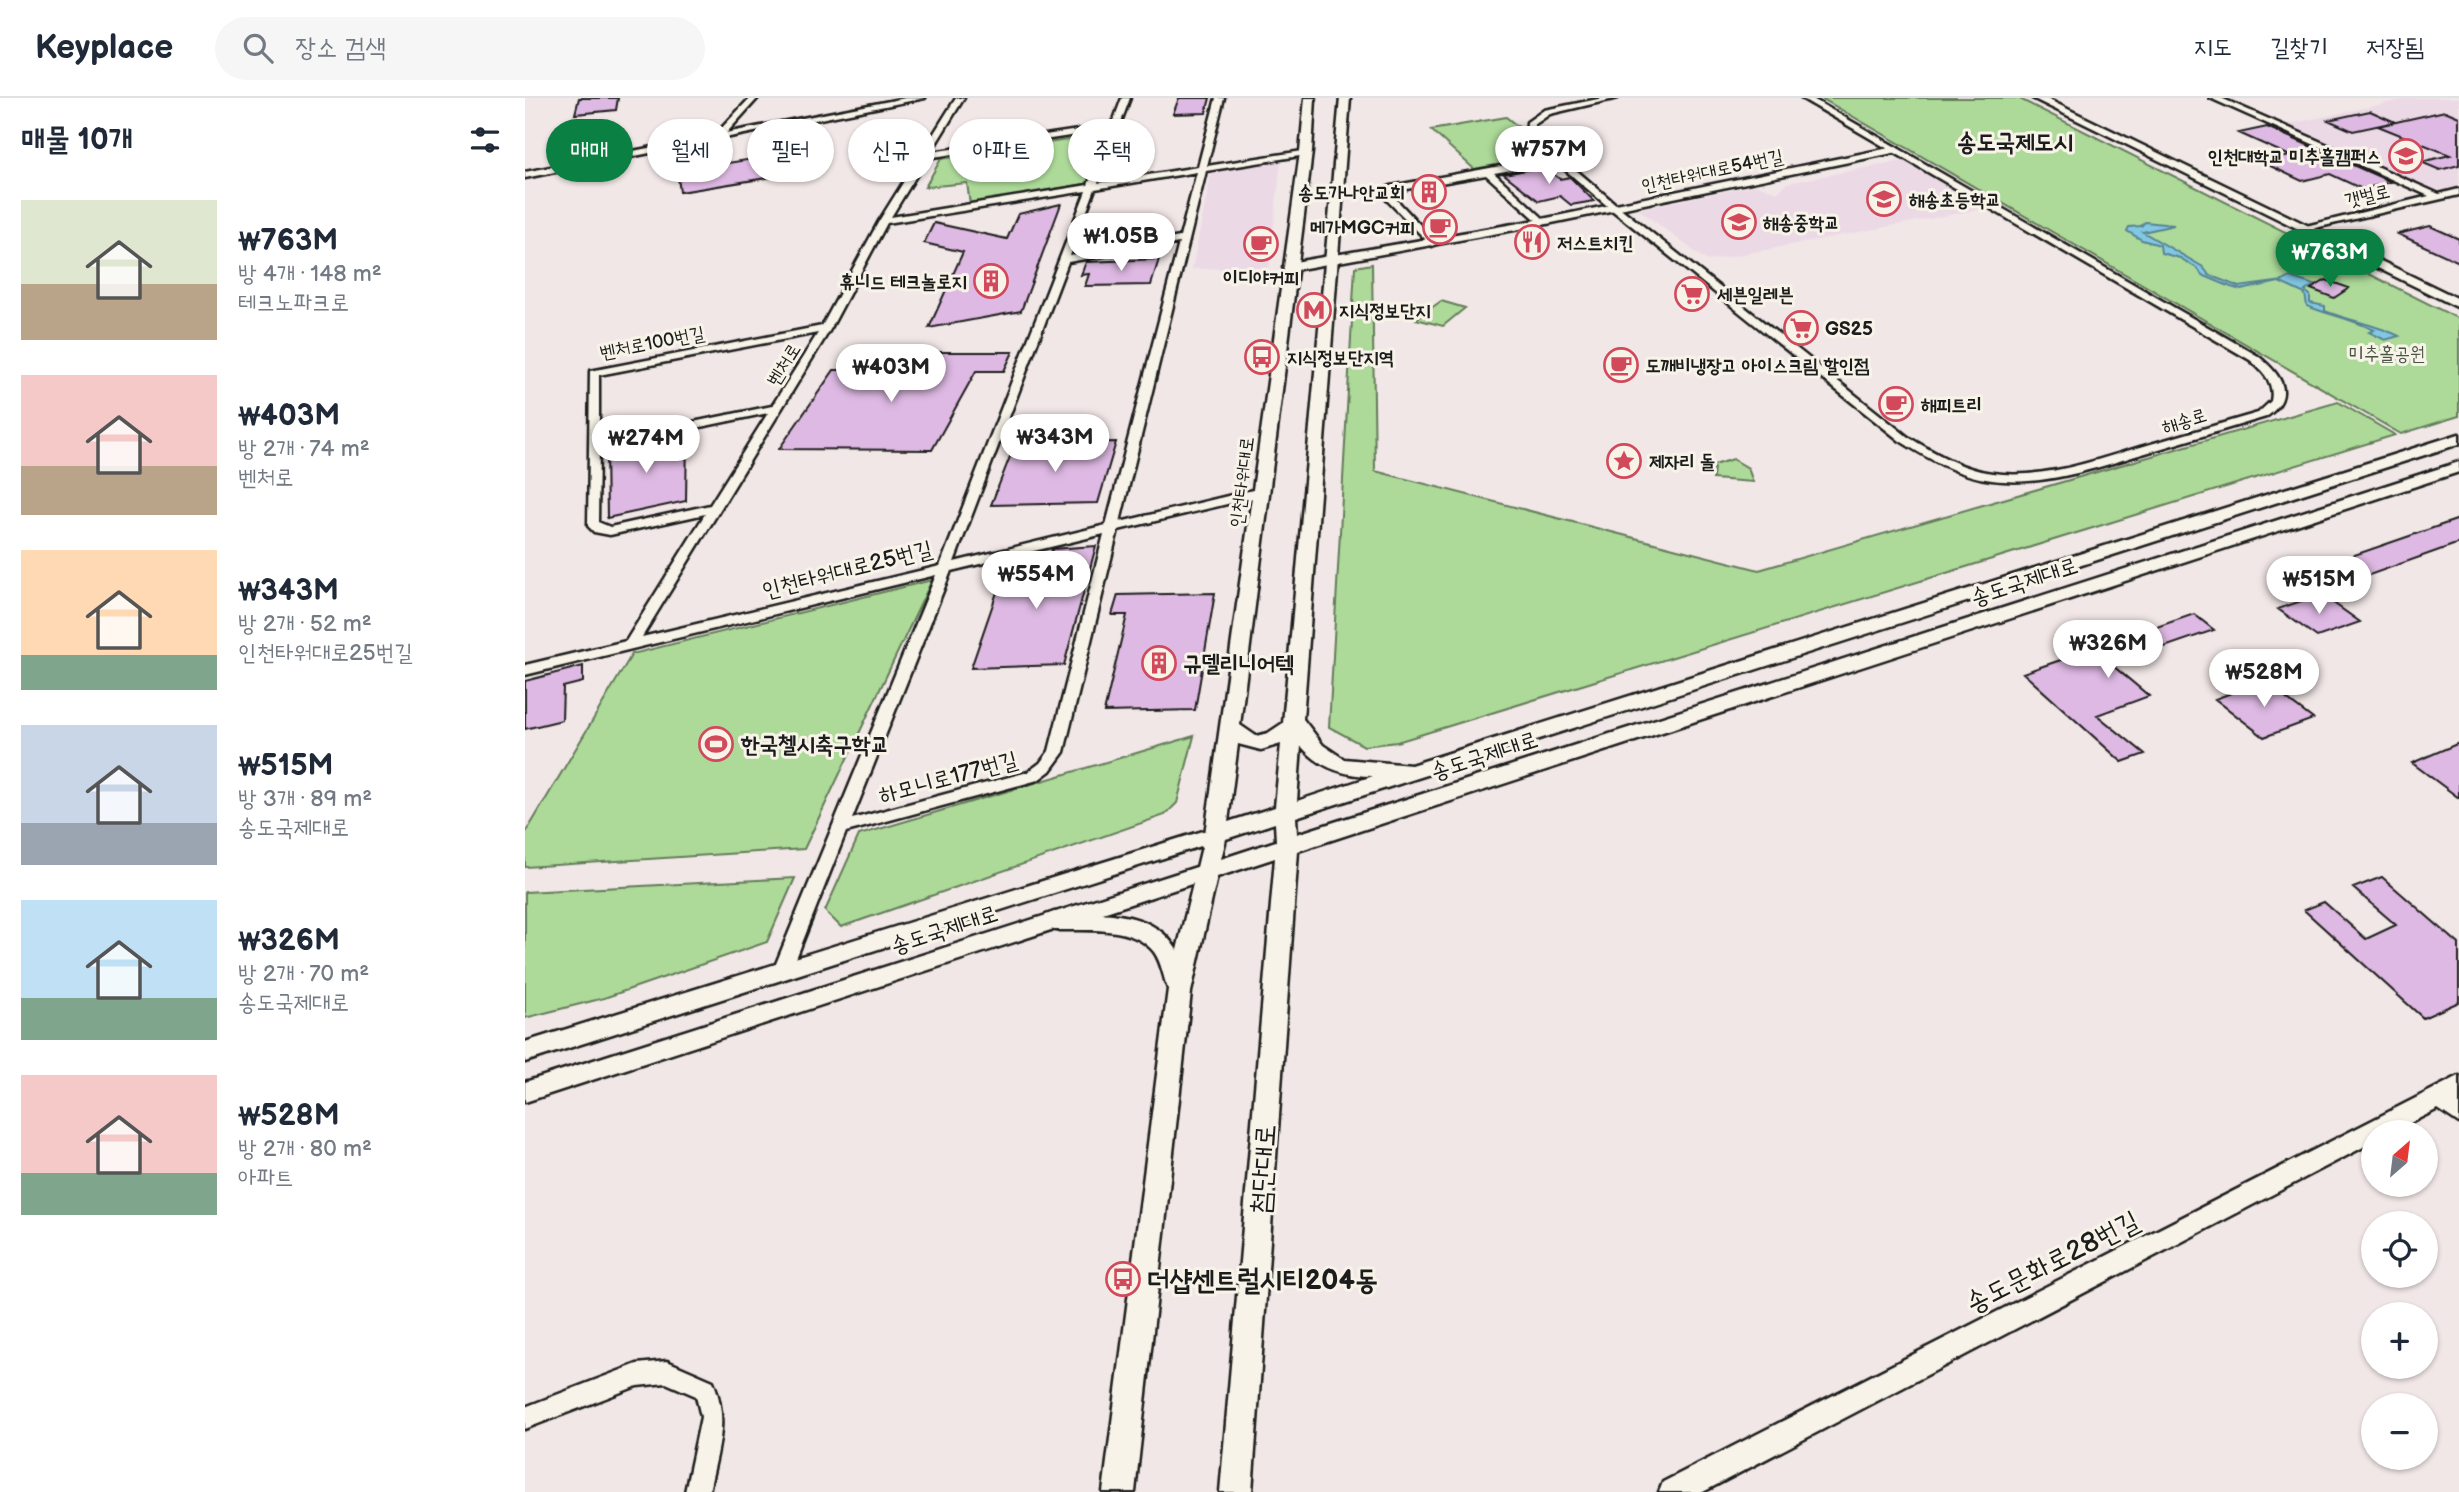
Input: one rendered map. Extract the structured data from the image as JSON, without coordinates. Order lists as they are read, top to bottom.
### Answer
{
  "streets": {
    "main road": ["인천타워대로", "송도국제대로", "첨단대로"],
    "street": [
      "인천타워대로54번길",
      "갯벌로",
      "벤처로100번길",
      "벤처로",
      "해송로",
      "인천타워대로25번길",
      "하모니로177번길",
      "송도문화로28번길"
    ]
  },
  "crossings": [
    ["인천타워대로54번길", "해송로"],
    ["인천타워대로54번길", "인천타워대로"],
    ["벤처로100번길", "벤처로"],
    ["벤처로", "인천타워대로25번길"],
    ["인천타워대로", "인천타워대로25번길"],
    ["인천타워대로", "송도국제대로"],
    ["인천타워대로25번길", "하모니로177번길"],
    ["송도국제대로", "첨단대로"]
  ],
  "districts": ["송도국제도시"],
  "parks": ["미추홀공원"],
  "places": {
    "school or university": ["인천대학교 미추홀캠퍼스", "해송초등학교", "해송중학교"],
    "building": ["송도가나안교회", "휴니드 테크놀로지", "규델리니어텍"],
    "cafe": [
      "메가MGC커피",
      "이디야커피",
      "도깨비냉장고 아이스크림 할인점",
      "해피트리"
    ],
    "restaurant": ["저스트치킨"],
    "supermarket": ["세븐일레븐", "GS25"],
    "metro station": ["지식정보단지"],
    "bus stop": ["지식정보단지역", "더샵센트럴시티204동"],
    "place": ["제자리 돌"],
    "sports": ["한국첼시축구학교"]
  },
  "north": "top right",
  "page": {
    "header": "Keyplace",
    "search": "장소 검색",
    "nav": ["지도", "길찾기", "저장됨"],
    "heading": "매물 10개",
    "chip": [
      "매매",
      "월세",
      "필터",
      "신규",
      "아파트",
      "주택"
    ],
    "price": [
      "₩757M",
      "₩1.05B",
      "₩763M",
      "₩403M",
      "₩343M",
      "₩274M",
      "₩554M",
      "₩515M",
      "₩326M",
      "₩528M"
    ],
    "list": [
      {
        "name": "₩763M",
        "note": "방 4개 · 148 m² · 테크노파크로"
      },
      {
        "name": "₩403M",
        "note": "방 2개 · 74 m² · 벤처로"
      },
      {
        "name": "₩343M",
        "note": "방 2개 · 52 m² · 인천타워대로25번길"
      },
      {
        "name": "₩515M",
        "note": "방 3개 · 89 m² · 송도국제대로"
      },
      {
        "name": "₩326M",
        "note": "방 2개 · 70 m² · 송도국제대로"
      },
      {
        "name": "₩528M",
        "note": "방 2개 · 80 m² · 아파트"
      }
    ],
    "map_buttons": ["+", "−"]
  }
}
